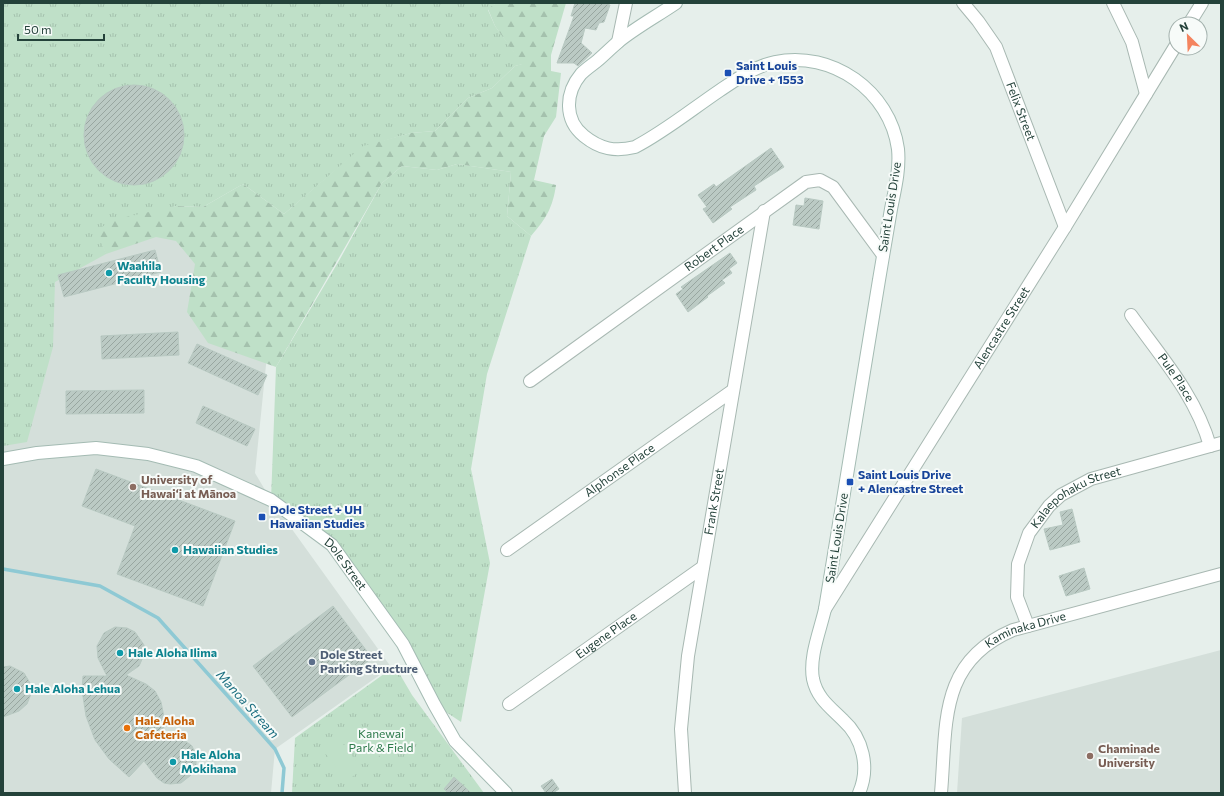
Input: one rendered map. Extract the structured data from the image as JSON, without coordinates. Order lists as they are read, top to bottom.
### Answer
{
  "streets": {
    "street": [
      "Felix Street",
      "Saint Louis Drive",
      "Robert Place",
      "Alencastre Street",
      "Pule Place",
      "Alphonse Place",
      "Kalaepohaku Street",
      "Frank Street",
      "Dole Street",
      "Kaminaka Drive",
      "Eugene Place"
    ]
  },
  "crossings": [
    ["Felix Street", "Alencastre Street"],
    ["Saint Louis Drive", "Robert Place"],
    ["Saint Louis Drive", "Alencastre Street"],
    ["Robert Place", "Frank Street"],
    ["Pule Place", "Kalaepohaku Street"],
    ["Alphonse Place", "Frank Street"],
    ["Kalaepohaku Street", "Kaminaka Drive"],
    ["Frank Street", "Eugene Place"]
  ],
  "water": ["Manoa Stream"],
  "parks": ["Kanewai Park & Field"],
  "places": {
    "transit": ["Saint Louis Drive + 1553", "Saint Louis Drive + Alencastre Street", "Dole Street + UH Hawaiian Studies"],
    "other": [
      "Waahila Faculty Housing",
      "University of Hawaiʻi at Mānoa",
      "Hawaiian Studies",
      "Hale Aloha Ilima",
      "Dole Street Parking Structure",
      "Hale Aloha Lehua",
      "Hale Aloha Cafeteria",
      "Chaminade University",
      "Hale Aloha Mokihana"
    ]
  },
  "scale_bar": "50 m",
  "north": "top left"
}
